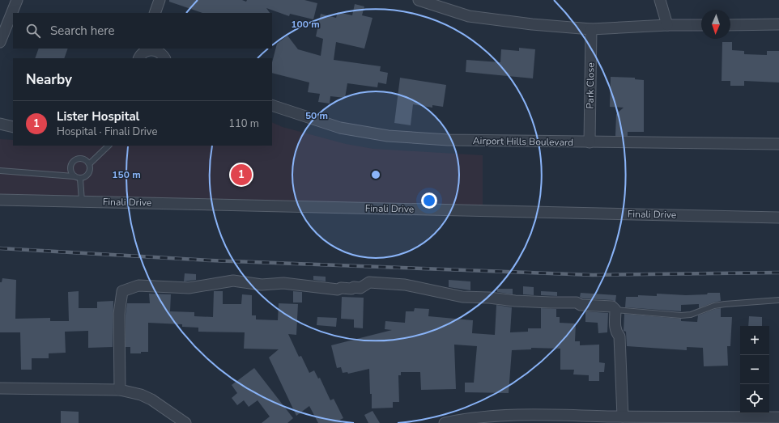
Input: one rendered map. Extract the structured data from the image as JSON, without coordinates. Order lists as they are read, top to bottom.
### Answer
{
  "streets": {
    "street": ["Park Close", "Airport Hills Boulevard", "Finali Drive"]
  },
  "crossings": [
    ["Park Close", "Airport Hills Boulevard"]
  ],
  "north": "bottom",
  "page": {
    "search": "Search here",
    "heading": "Nearby",
    "list": [
      {
        "mark": "1",
        "name": "Lister Hospital",
        "note": "Hospital · Finali Drive",
        "value": "110 m"
      }
    ],
    "pins": "1",
    "map_buttons": ["+", "−"]
  },
  "rings": ["100 m", "50 m", "150 m"]
}
